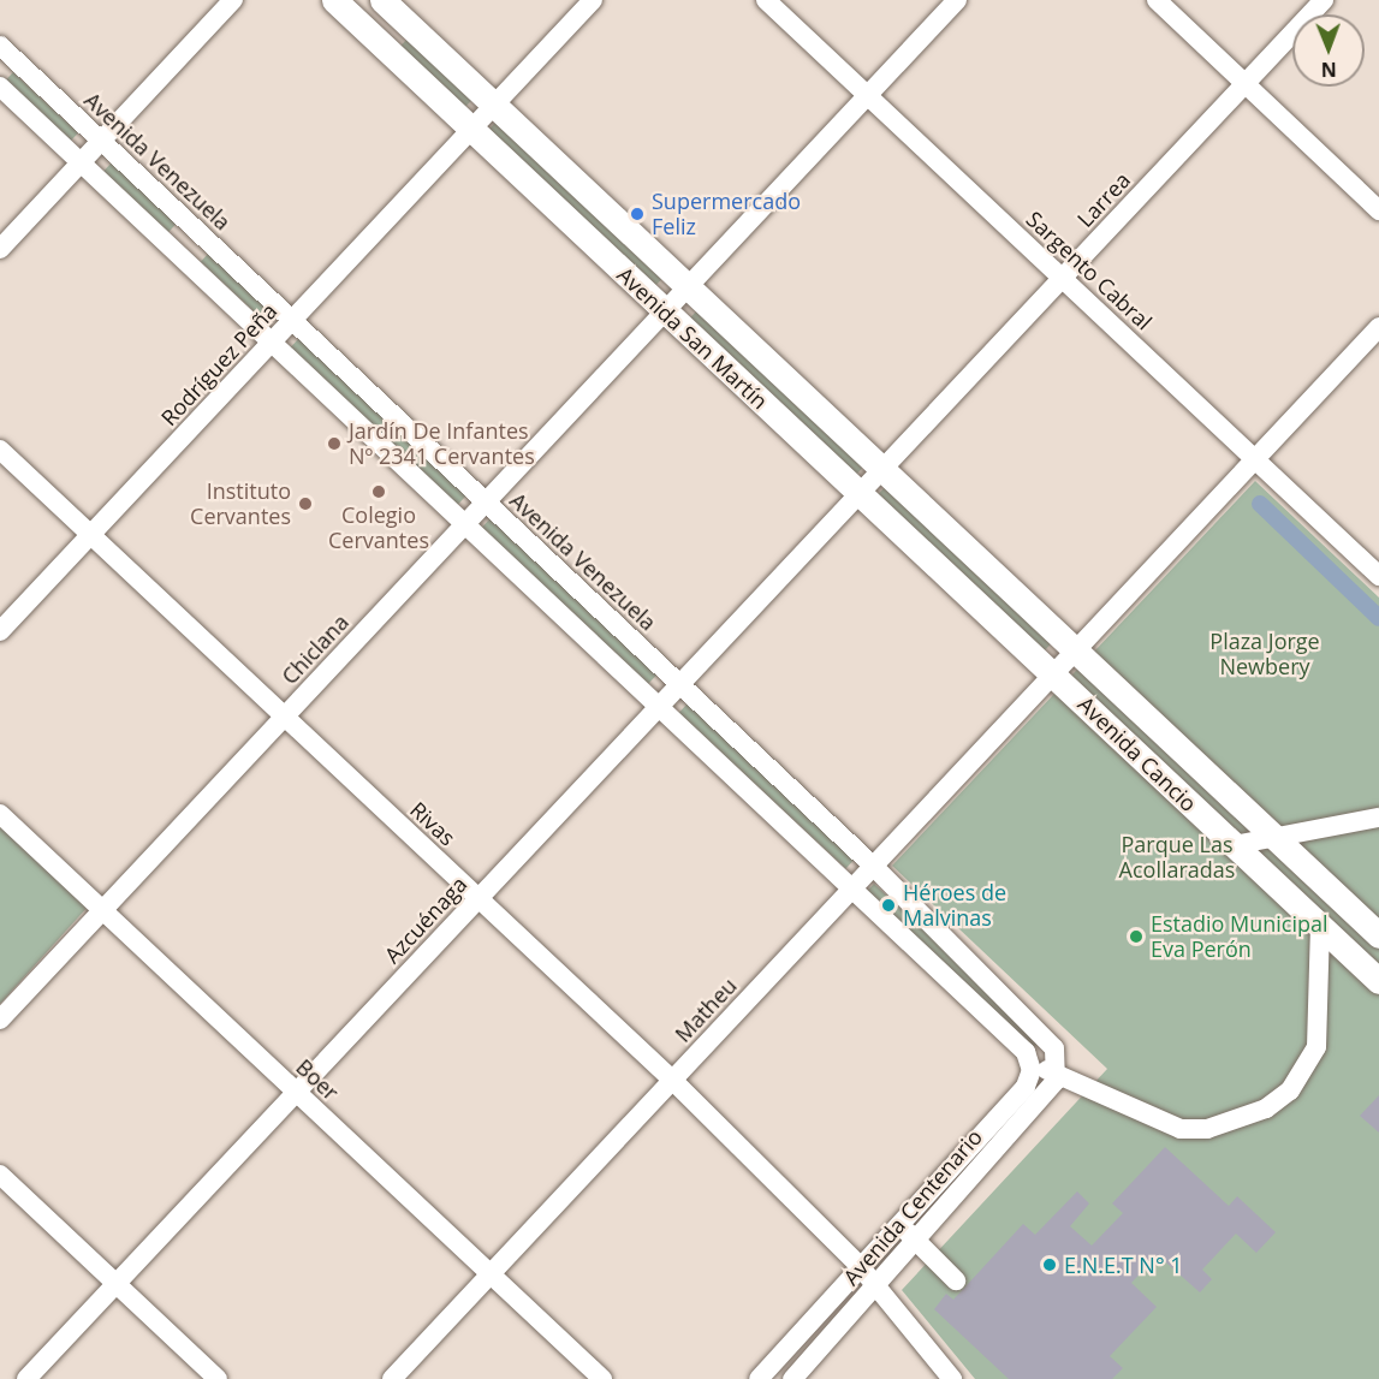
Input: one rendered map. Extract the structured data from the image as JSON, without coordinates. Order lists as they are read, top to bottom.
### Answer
{
  "streets": {
    "main road": ["Avenida San Martín", "Avenida Cancio"],
    "street": [
      "Avenida Venezuela",
      "Larrea",
      "Sargento Cabral",
      "Rodríguez Peña",
      "Chiclana",
      "Rivas",
      "Azcuénaga",
      "Matheu",
      "Boer",
      "Avenida Centenario"
    ]
  },
  "crossings": [
    ["Avenida Venezuela", "Rodríguez Peña"],
    ["Avenida Venezuela", "Chiclana"],
    ["Avenida Venezuela", "Azcuénaga"],
    ["Avenida Venezuela", "Matheu"],
    ["Avenida Venezuela", "Avenida Centenario"],
    ["Larrea", "Sargento Cabral"],
    ["Larrea", "Avenida San Martín"],
    ["Larrea", "Azcuénaga"],
    ["Sargento Cabral", "Chiclana"],
    ["Sargento Cabral", "Matheu"],
    ["Avenida San Martín", "Rodríguez Peña"],
    ["Avenida San Martín", "Chiclana"],
    ["Avenida San Martín", "Avenida Cancio"],
    ["Avenida San Martín", "Azcuénaga"],
    ["Avenida San Martín", "Matheu"],
    ["Rodríguez Peña", "Rivas"],
    ["Chiclana", "Rivas"],
    ["Chiclana", "Boer"],
    ["Avenida Cancio", "Matheu"],
    ["Rivas", "Azcuénaga"],
    ["Rivas", "Matheu"],
    ["Rivas", "Avenida Centenario"],
    ["Azcuénaga", "Boer"],
    ["Matheu", "Boer"]
  ],
  "parks": ["Plaza Jorge Newbery", "Parque Las Acollaradas"],
  "places": [
    "Supermercado Feliz",
    "Jardín De Infantes Nº 2341 Cervantes",
    "Colegio Cervantes",
    "Instituto Cervantes",
    "Héroes de Malvinas",
    "Estadio Municipal Eva Perón",
    "E.N.E.T N° 1"
  ],
  "north": "bottom"
}
